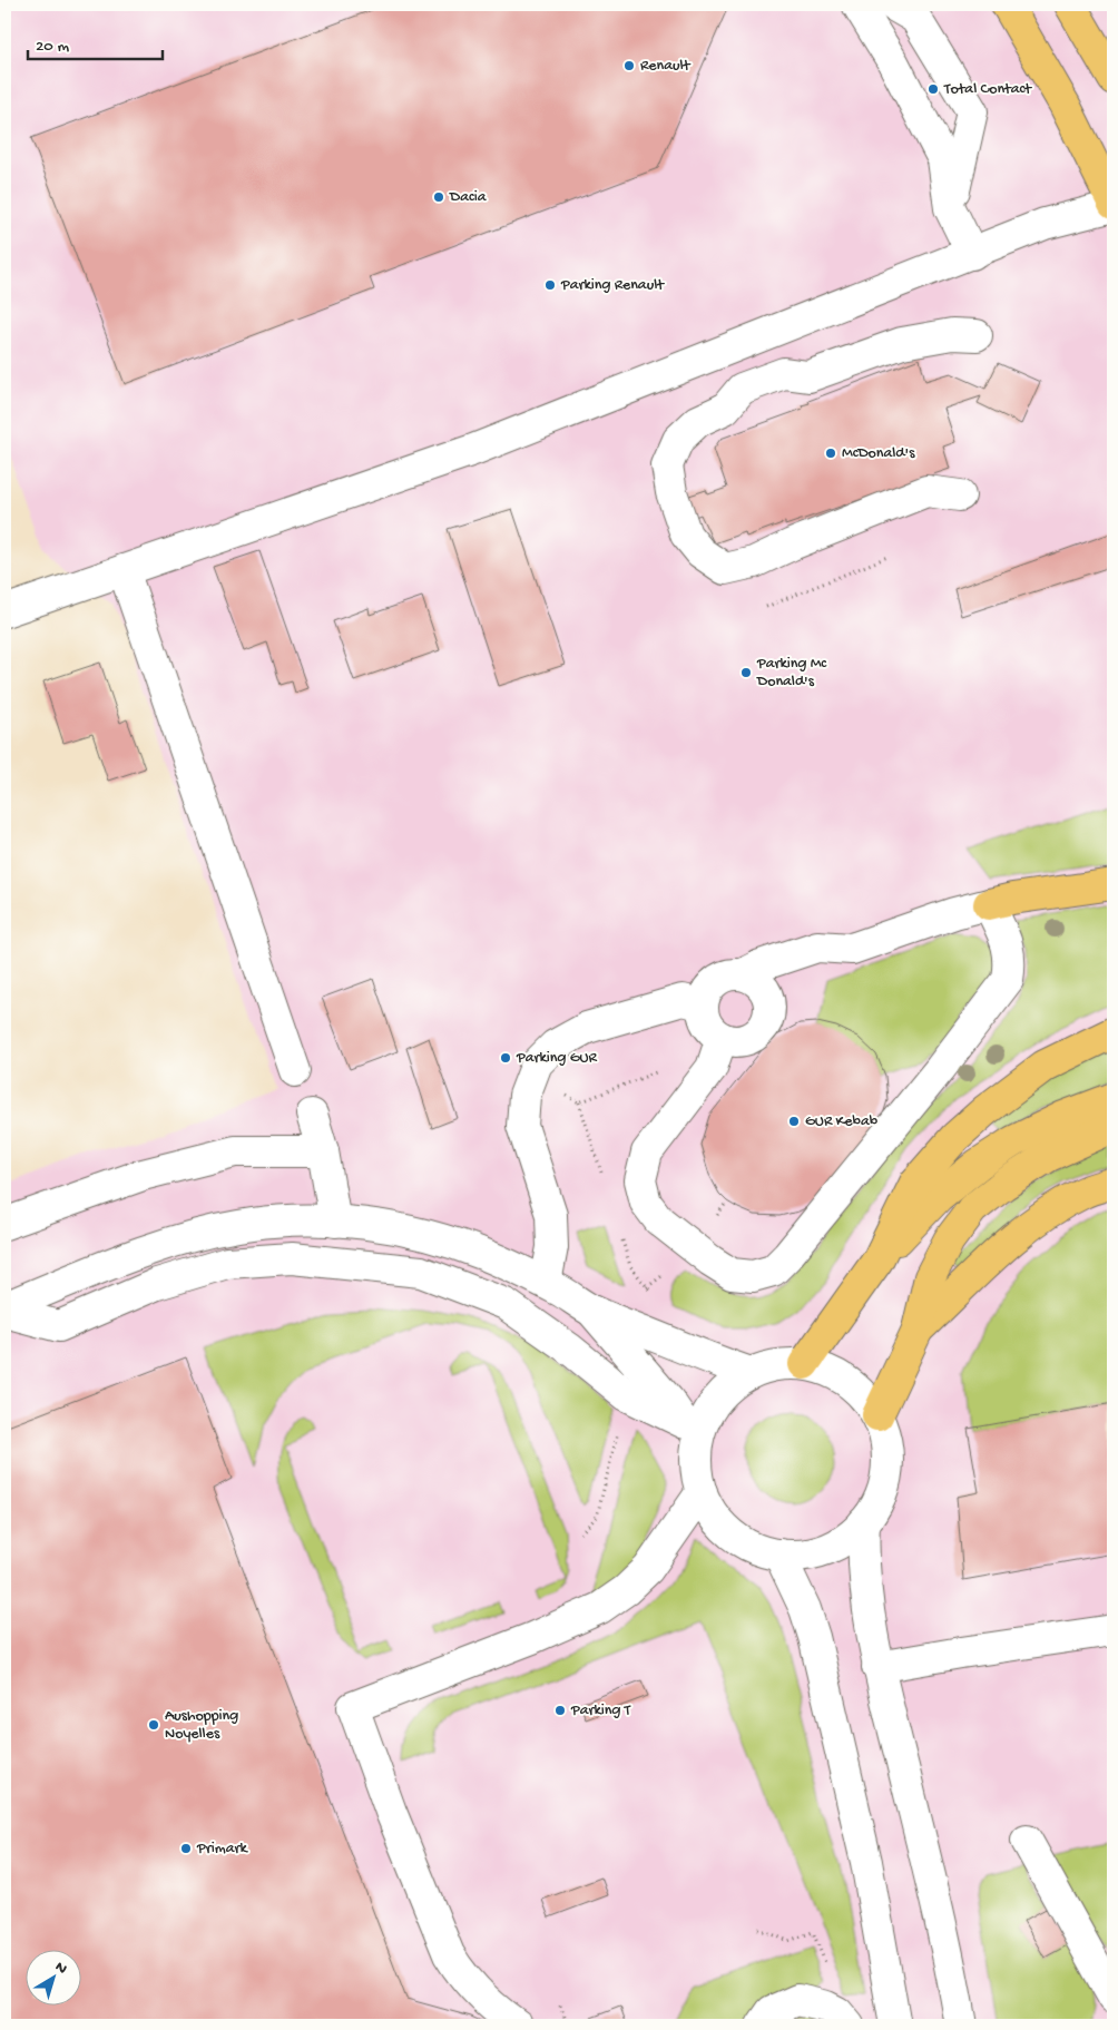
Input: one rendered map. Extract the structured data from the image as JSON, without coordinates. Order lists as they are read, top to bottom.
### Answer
{
  "places": [
    "Renault",
    "Total Contact",
    "Dacia",
    "Parking Renault",
    "McDonald's",
    "Parking Mc Donald's",
    "Parking GUR",
    "GUR Kebab",
    "Parking T",
    "Aushopping Noyelles",
    "Primark"
  ],
  "scale_bar": "20 m",
  "north": "top right"
}
